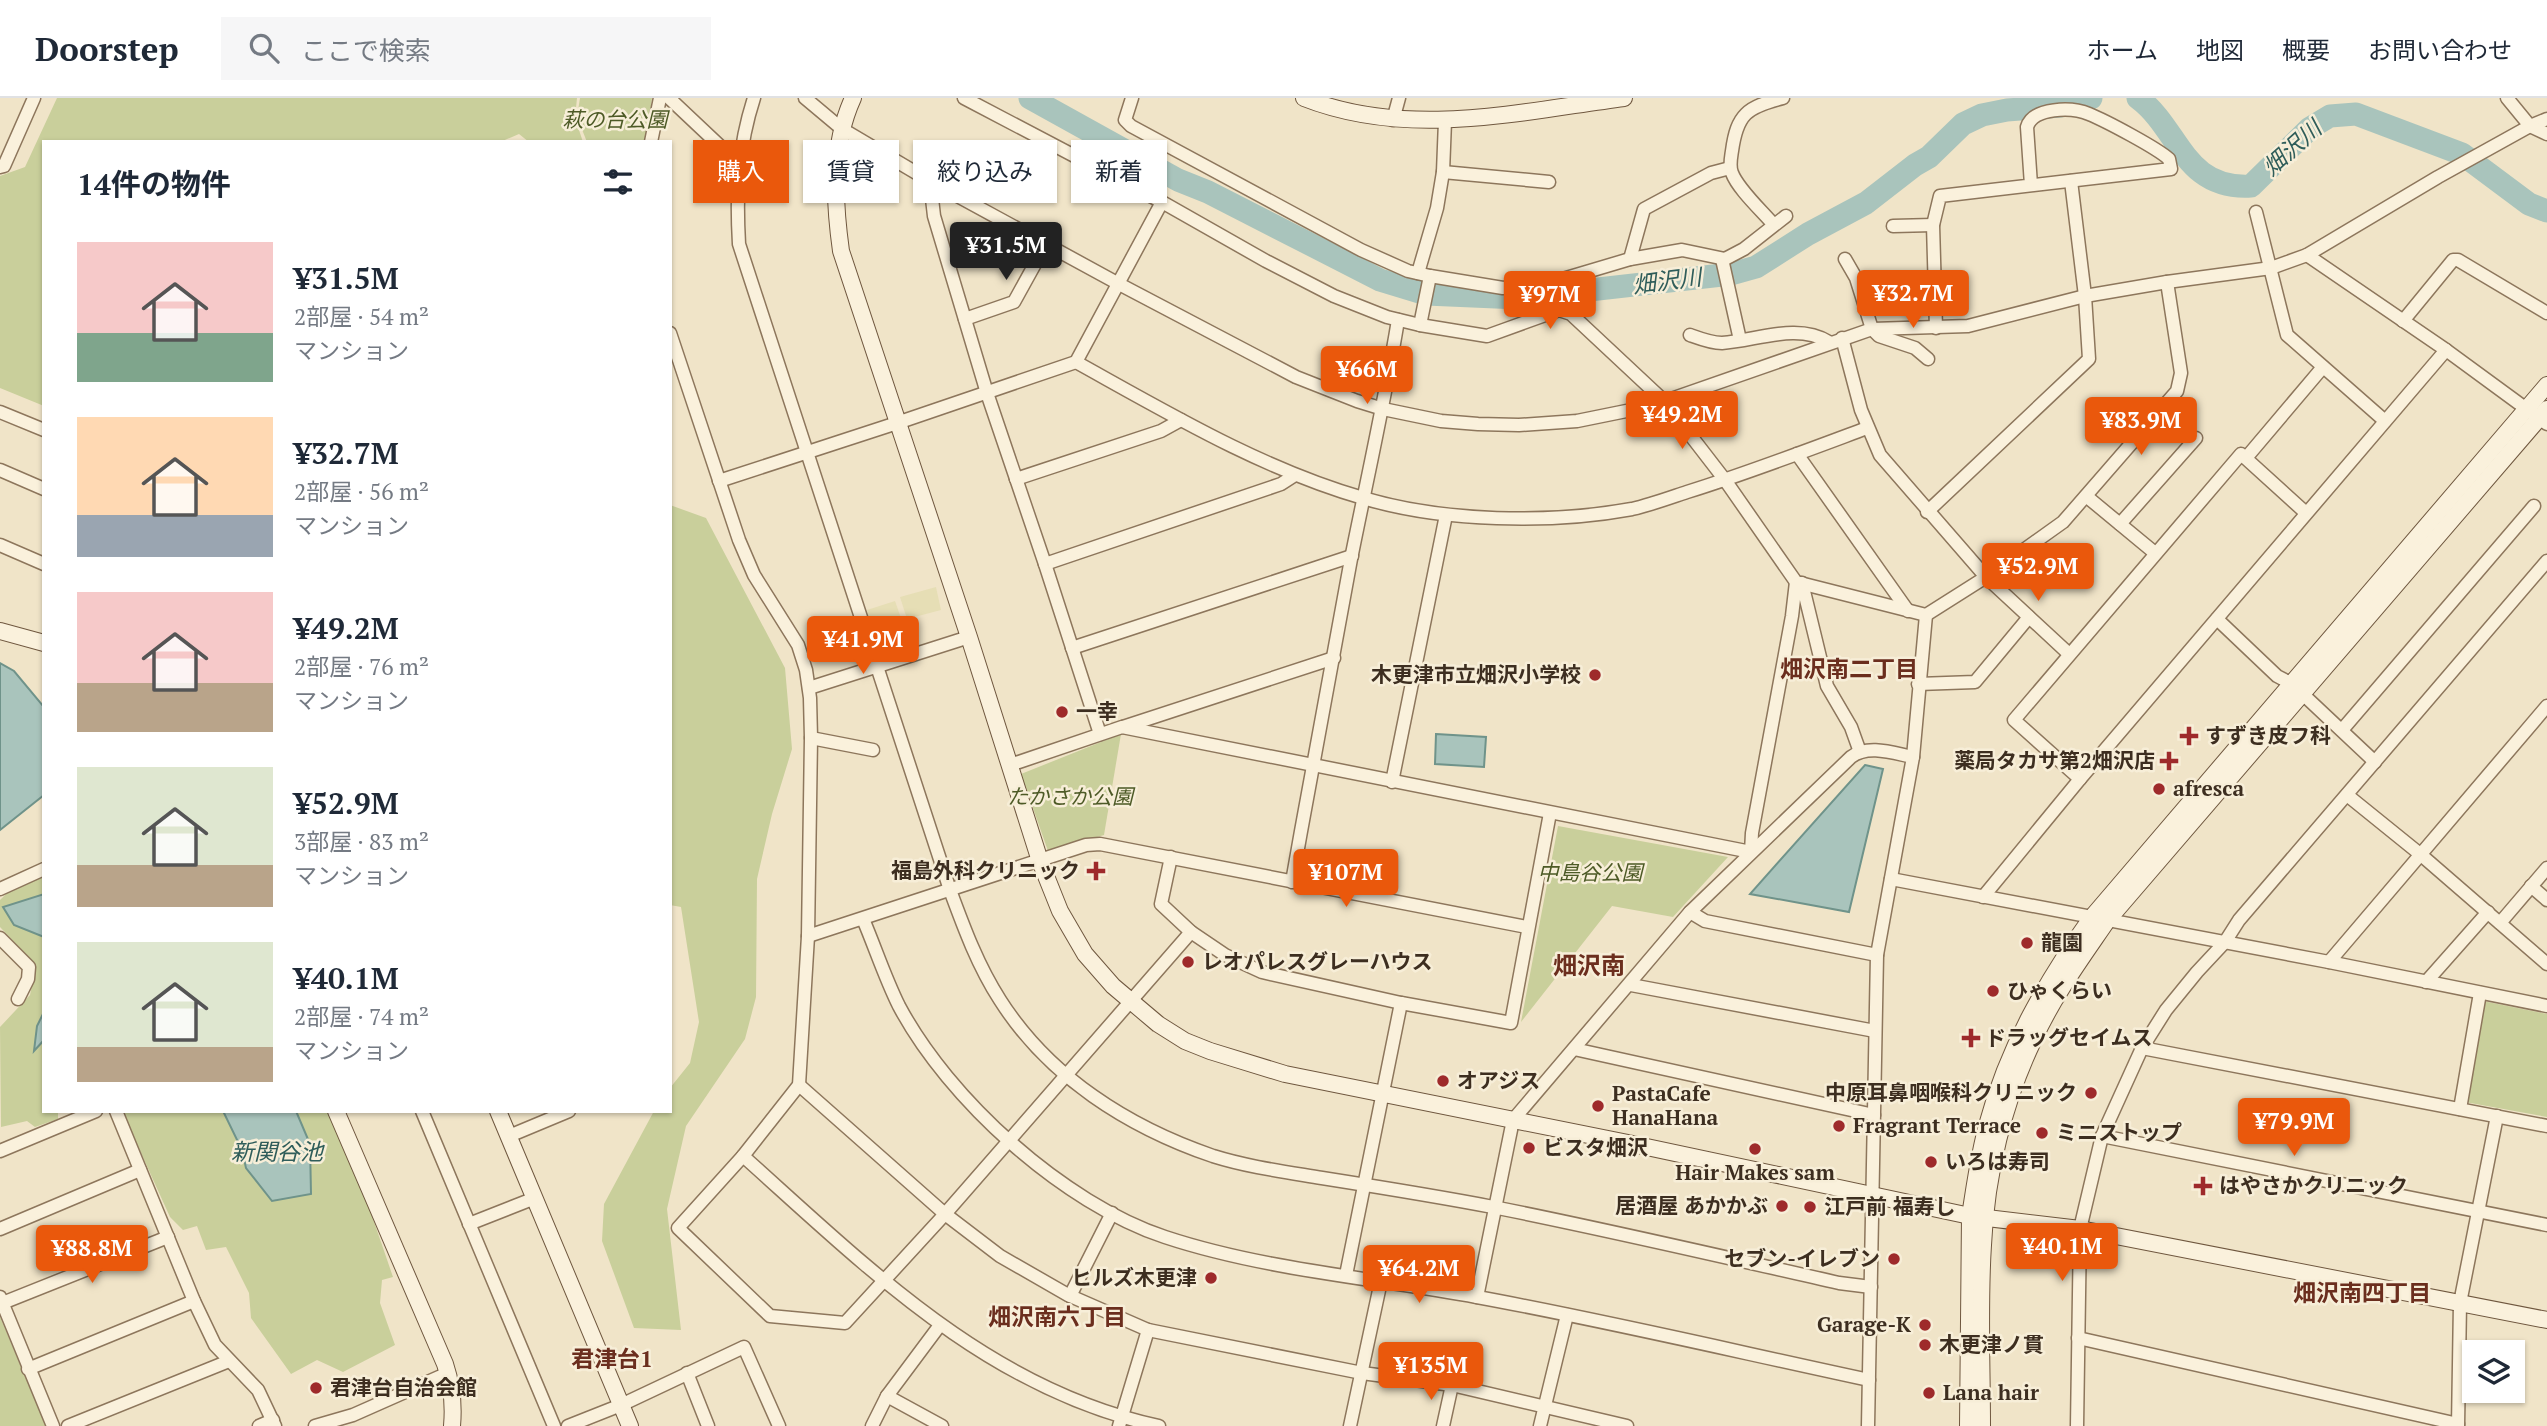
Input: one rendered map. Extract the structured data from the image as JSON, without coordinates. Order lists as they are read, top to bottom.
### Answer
{
  "districts": [
    "畑沢南二丁目",
    "畑沢南",
    "畑沢南四丁目",
    "畑沢南六丁目",
    "君津台1"
  ],
  "water": ["畑沢川", "新関谷池"],
  "parks": ["萩の台公園", "たかさか公園", "中島谷公園"],
  "places": {
    "other": [
      "木更津市立畑沢小学校",
      "一幸",
      "afresca",
      "龍園",
      "レオパレスグレーハウス",
      "ひゃくらい",
      "オアジス",
      "中原耳鼻咽喉科クリニック",
      "PastaCafe HanaHana",
      "Fragrant Terrace",
      "ミニストップ",
      "ビスタ畑沢",
      "Hair Makes sam",
      "いろは寿司",
      "居酒屋 あかかぶ",
      "江戸前 福寿し",
      "セブン-イレブン",
      "ヒルズ木更津",
      "Garage-K",
      "木更津ノ貫",
      "君津台自治会館",
      "Lana hair"
    ],
    "health": [
      "すずき皮フ科",
      "薬局タカサ第2畑沢店",
      "福島外科クリニック",
      "ドラッグセイムス",
      "はやさかクリニック"
    ]
  },
  "page": {
    "header": "Doorstep",
    "search": "ここで検索",
    "nav": [
      "ホーム",
      "地図",
      "概要",
      "お問い合わせ"
    ],
    "chip": [
      "購入",
      "賃貸",
      "絞り込み",
      "新着"
    ],
    "heading": "14件の物件",
    "price": [
      "¥31.5M",
      "¥32.7M",
      "¥97M",
      "¥66M",
      "¥49.2M",
      "¥83.9M",
      "¥52.9M",
      "¥41.9M",
      "¥107M",
      "¥79.9M",
      "¥40.1M",
      "¥88.8M",
      "¥64.2M",
      "¥135M"
    ],
    "list": [
      {
        "name": "¥31.5M",
        "note": "2部屋 · 54 m² · マンション"
      },
      {
        "name": "¥32.7M",
        "note": "2部屋 · 56 m² · マンション"
      },
      {
        "name": "¥49.2M",
        "note": "2部屋 · 76 m² · マンション"
      },
      {
        "name": "¥52.9M",
        "note": "3部屋 · 83 m² · マンション"
      },
      {
        "name": "¥40.1M",
        "note": "2部屋 · 74 m² · マンション"
      }
    ]
  }
}
